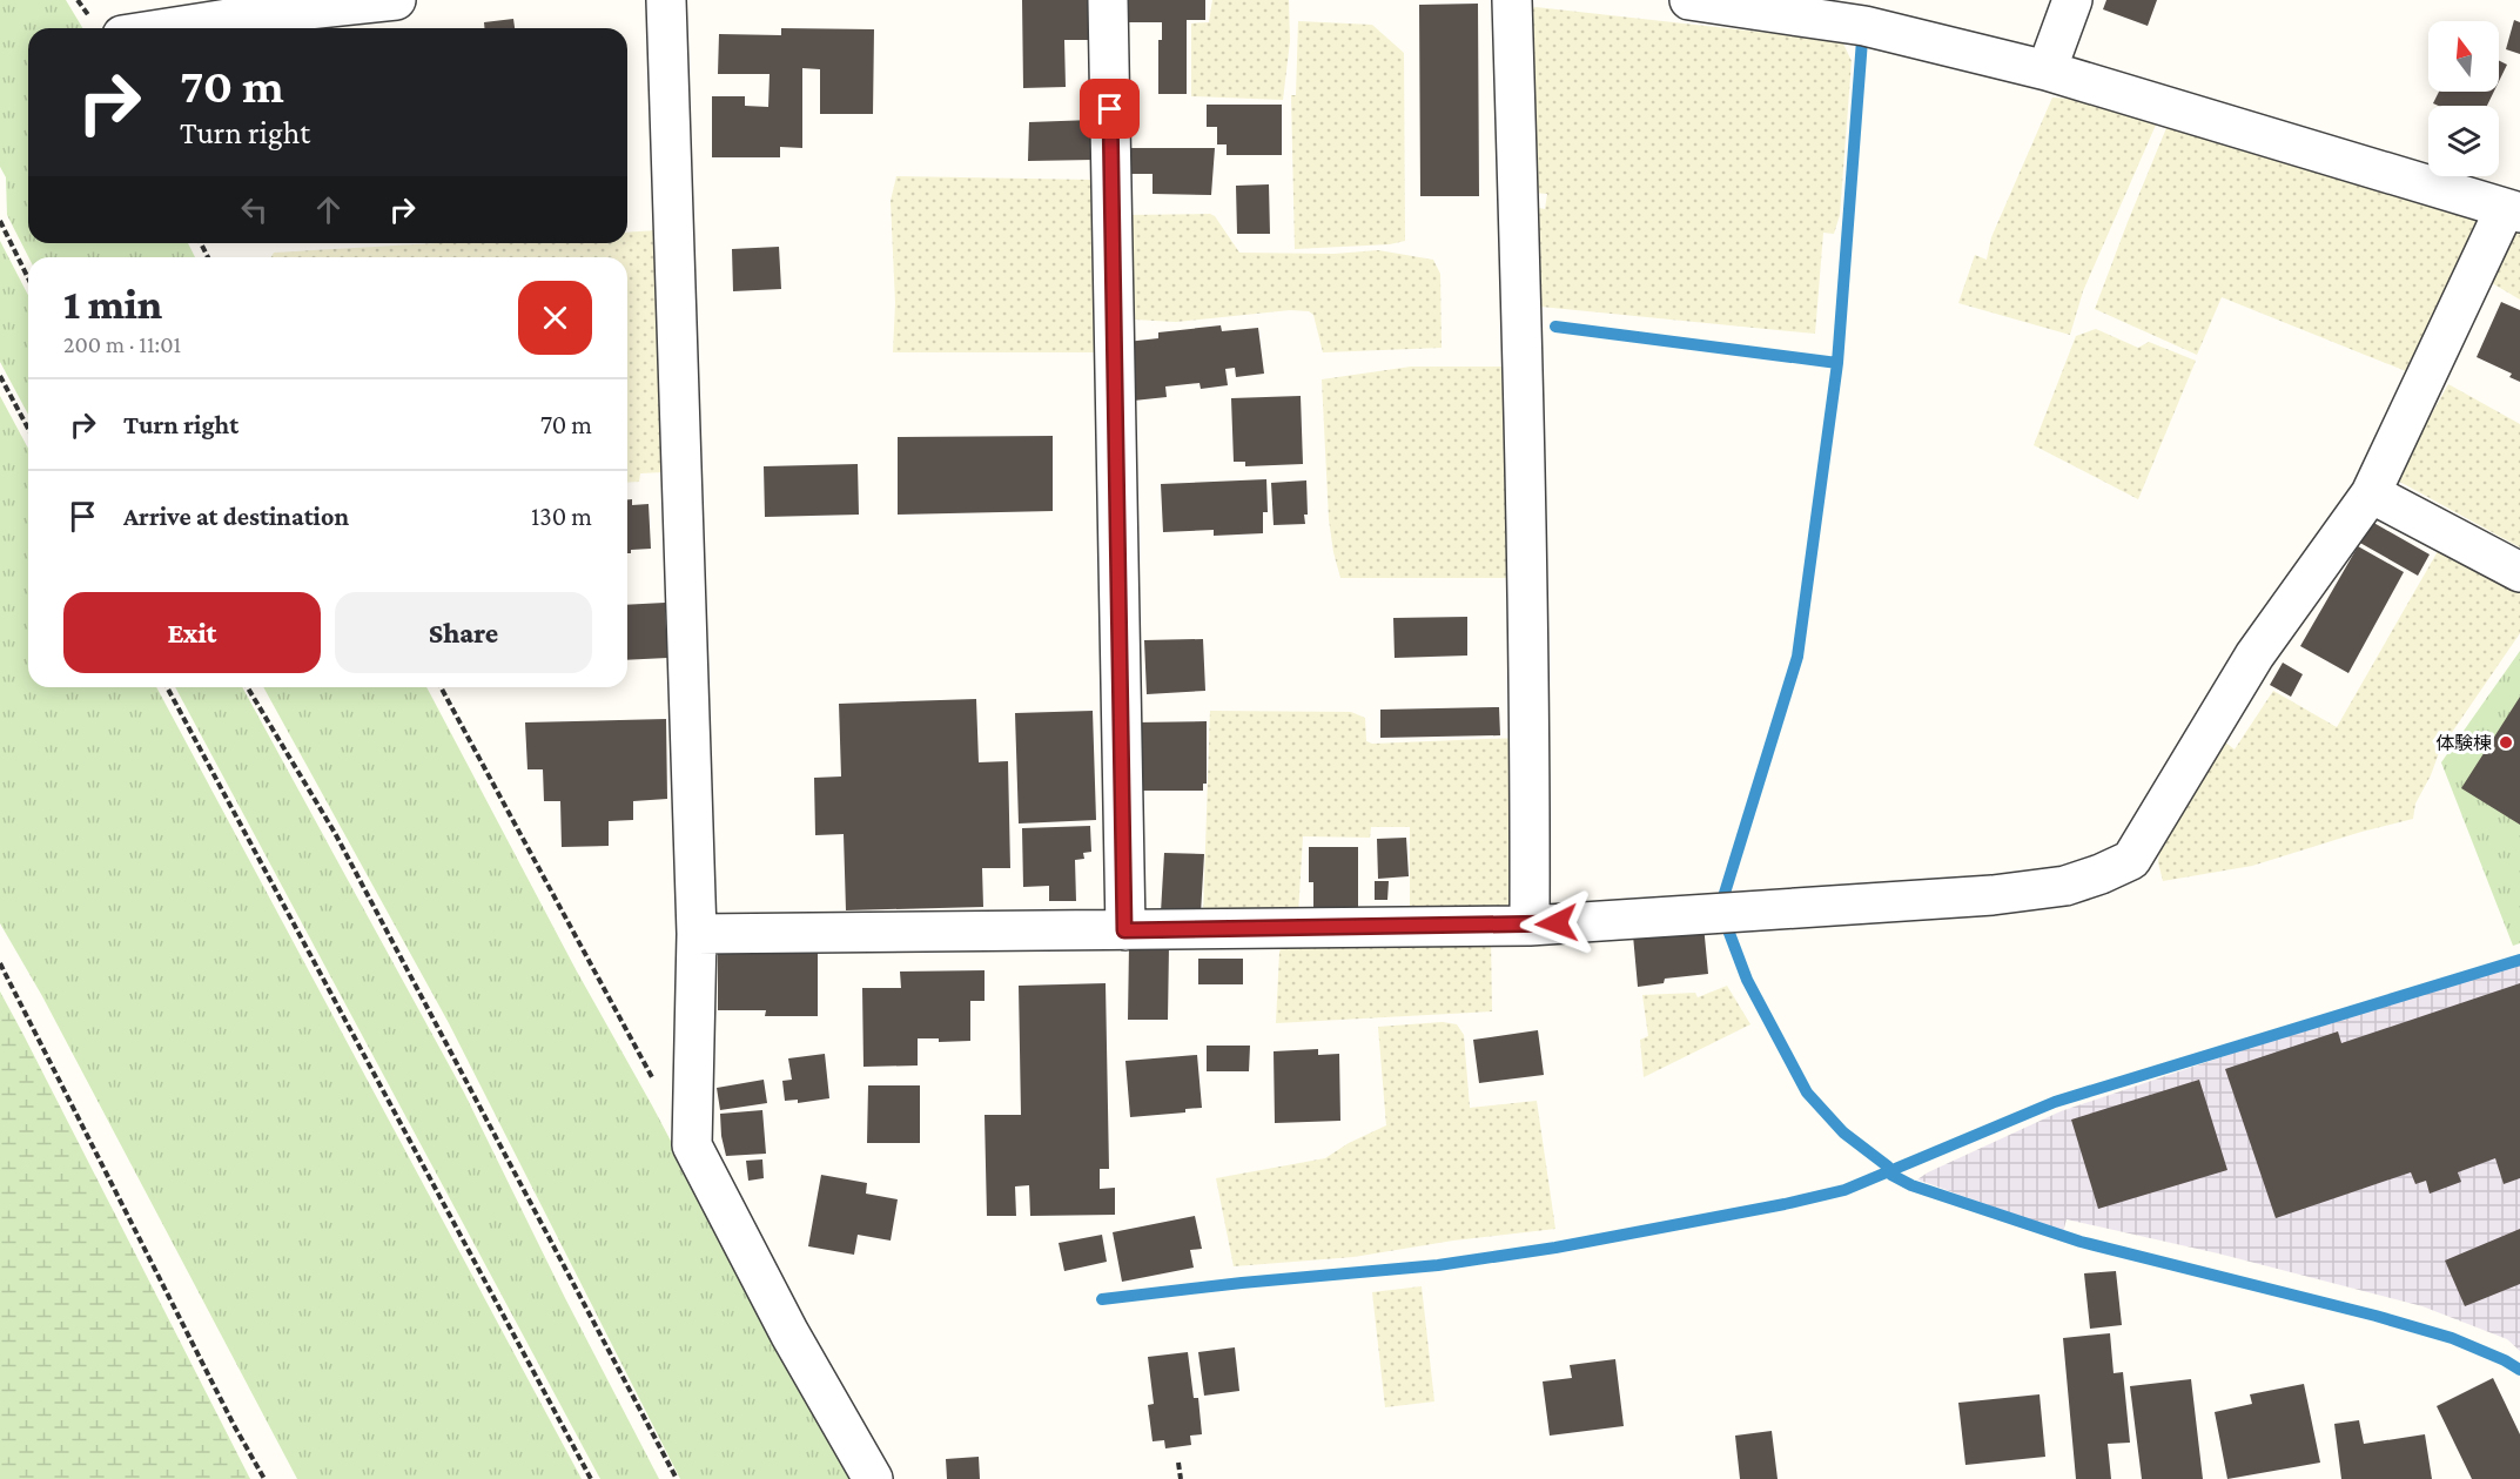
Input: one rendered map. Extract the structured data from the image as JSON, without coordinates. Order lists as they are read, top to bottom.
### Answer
{
  "places": ["体験棟"],
  "north": "top",
  "page": {
    "turn": ["70 m", "Turn right"],
    "heading": ["1 min", "200 m · 11:01"],
    "list": [
      {
        "name": "Turn right",
        "value": "70 m"
      },
      {
        "name": "Arrive at destination",
        "value": "130 m"
      }
    ],
    "buttons": ["Exit", "Share"]
  }
}
